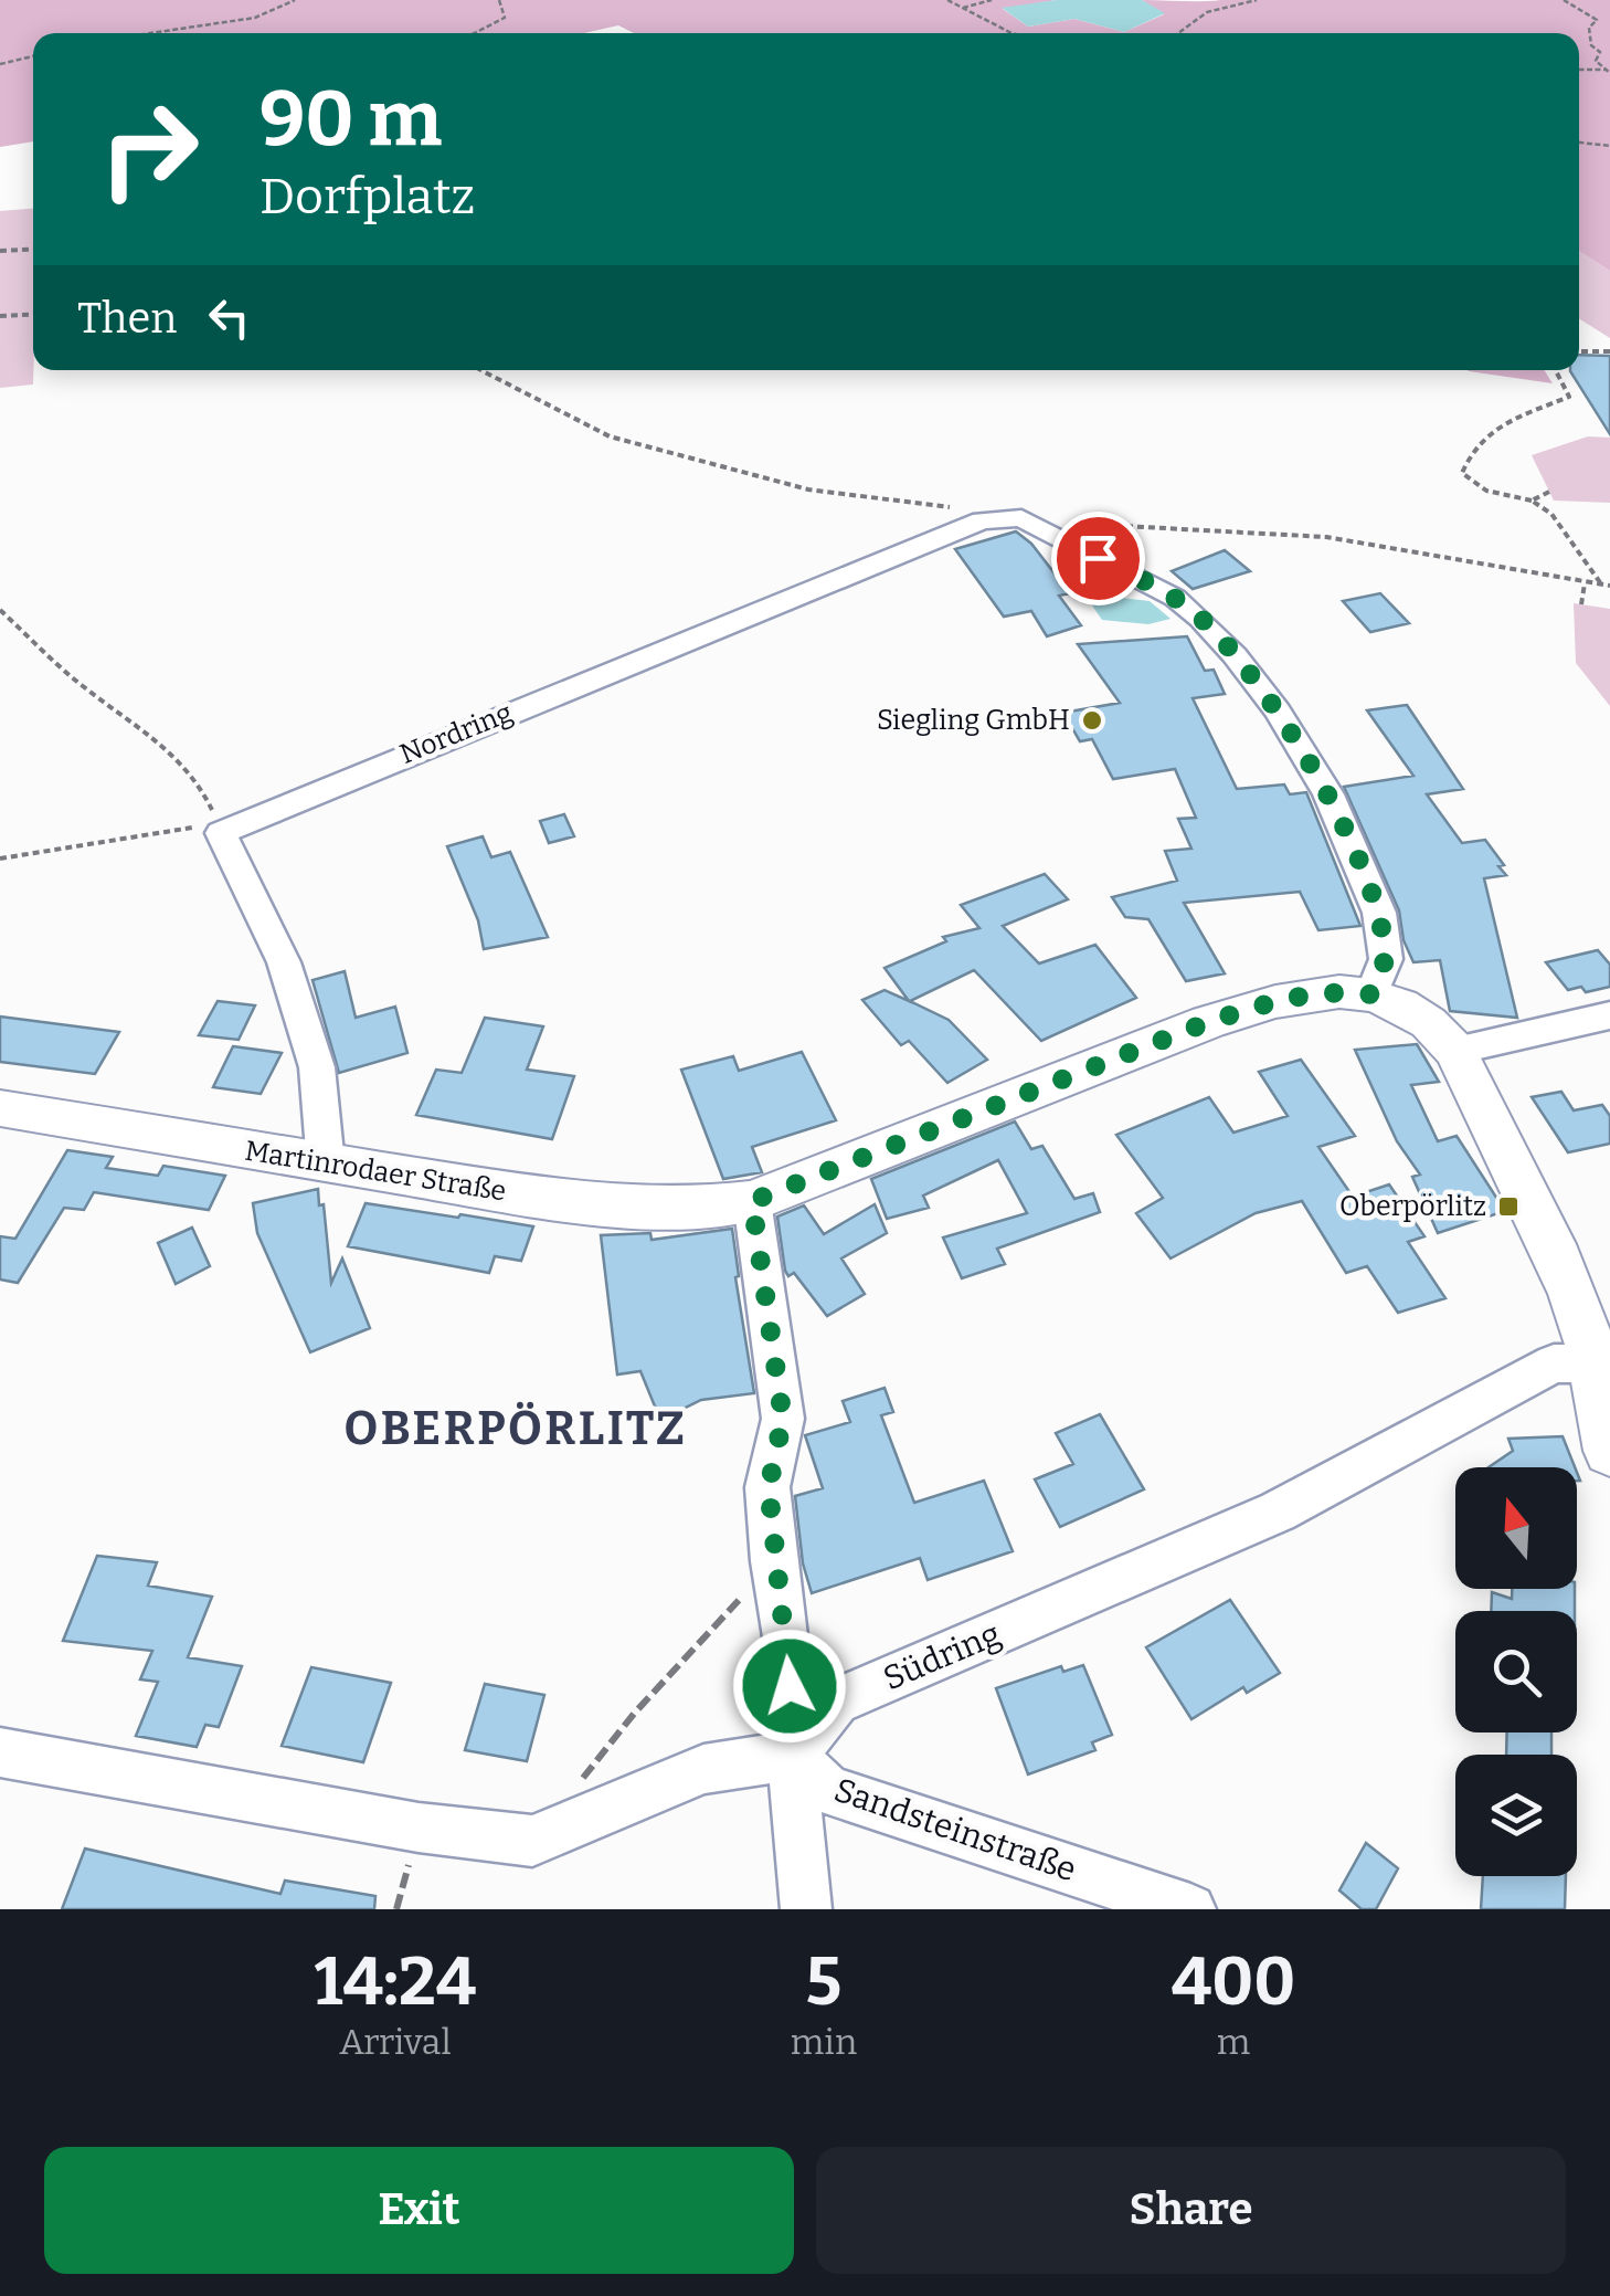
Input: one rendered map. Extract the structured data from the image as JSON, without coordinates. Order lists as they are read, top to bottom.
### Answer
{
  "streets": {
    "street": [
      "Nordring",
      "Martinrodaer Straße",
      "Südring",
      "Sandsteinstraße"
    ]
  },
  "crossings": [
    ["Nordring", "Martinrodaer Straße"],
    ["Südring", "Sandsteinstraße"]
  ],
  "districts": ["OBERPÖRLITZ"],
  "places": {
    "other": ["Siegling GmbH"],
    "transit": ["Oberpörlitz"]
  },
  "north": "top",
  "page": {
    "turn": ["90 m", "Dorfplatz"],
    "then": "Then",
    "eta": [
      "14:24",
      "Arrival",
      "5",
      "min",
      "400",
      "m"
    ],
    "buttons": ["Exit", "Share"]
  }
}
